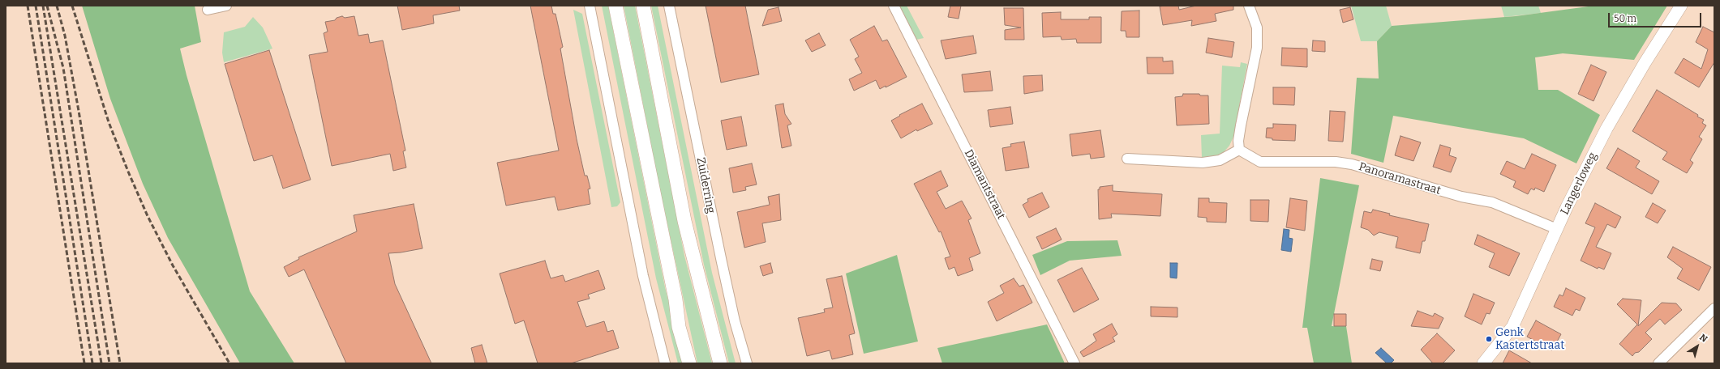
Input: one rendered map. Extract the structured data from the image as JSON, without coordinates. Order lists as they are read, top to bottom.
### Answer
{
  "streets": {
    "street": [
      "Panoramastraat",
      "Langerloweg",
      "Diamantstraat",
      "Zuiderring"
    ]
  },
  "crossings": [
    ["Panoramastraat", "Langerloweg"]
  ],
  "places": ["Genk Kastertstraat"],
  "scale_bar": "50 m",
  "north": "top right"
}
